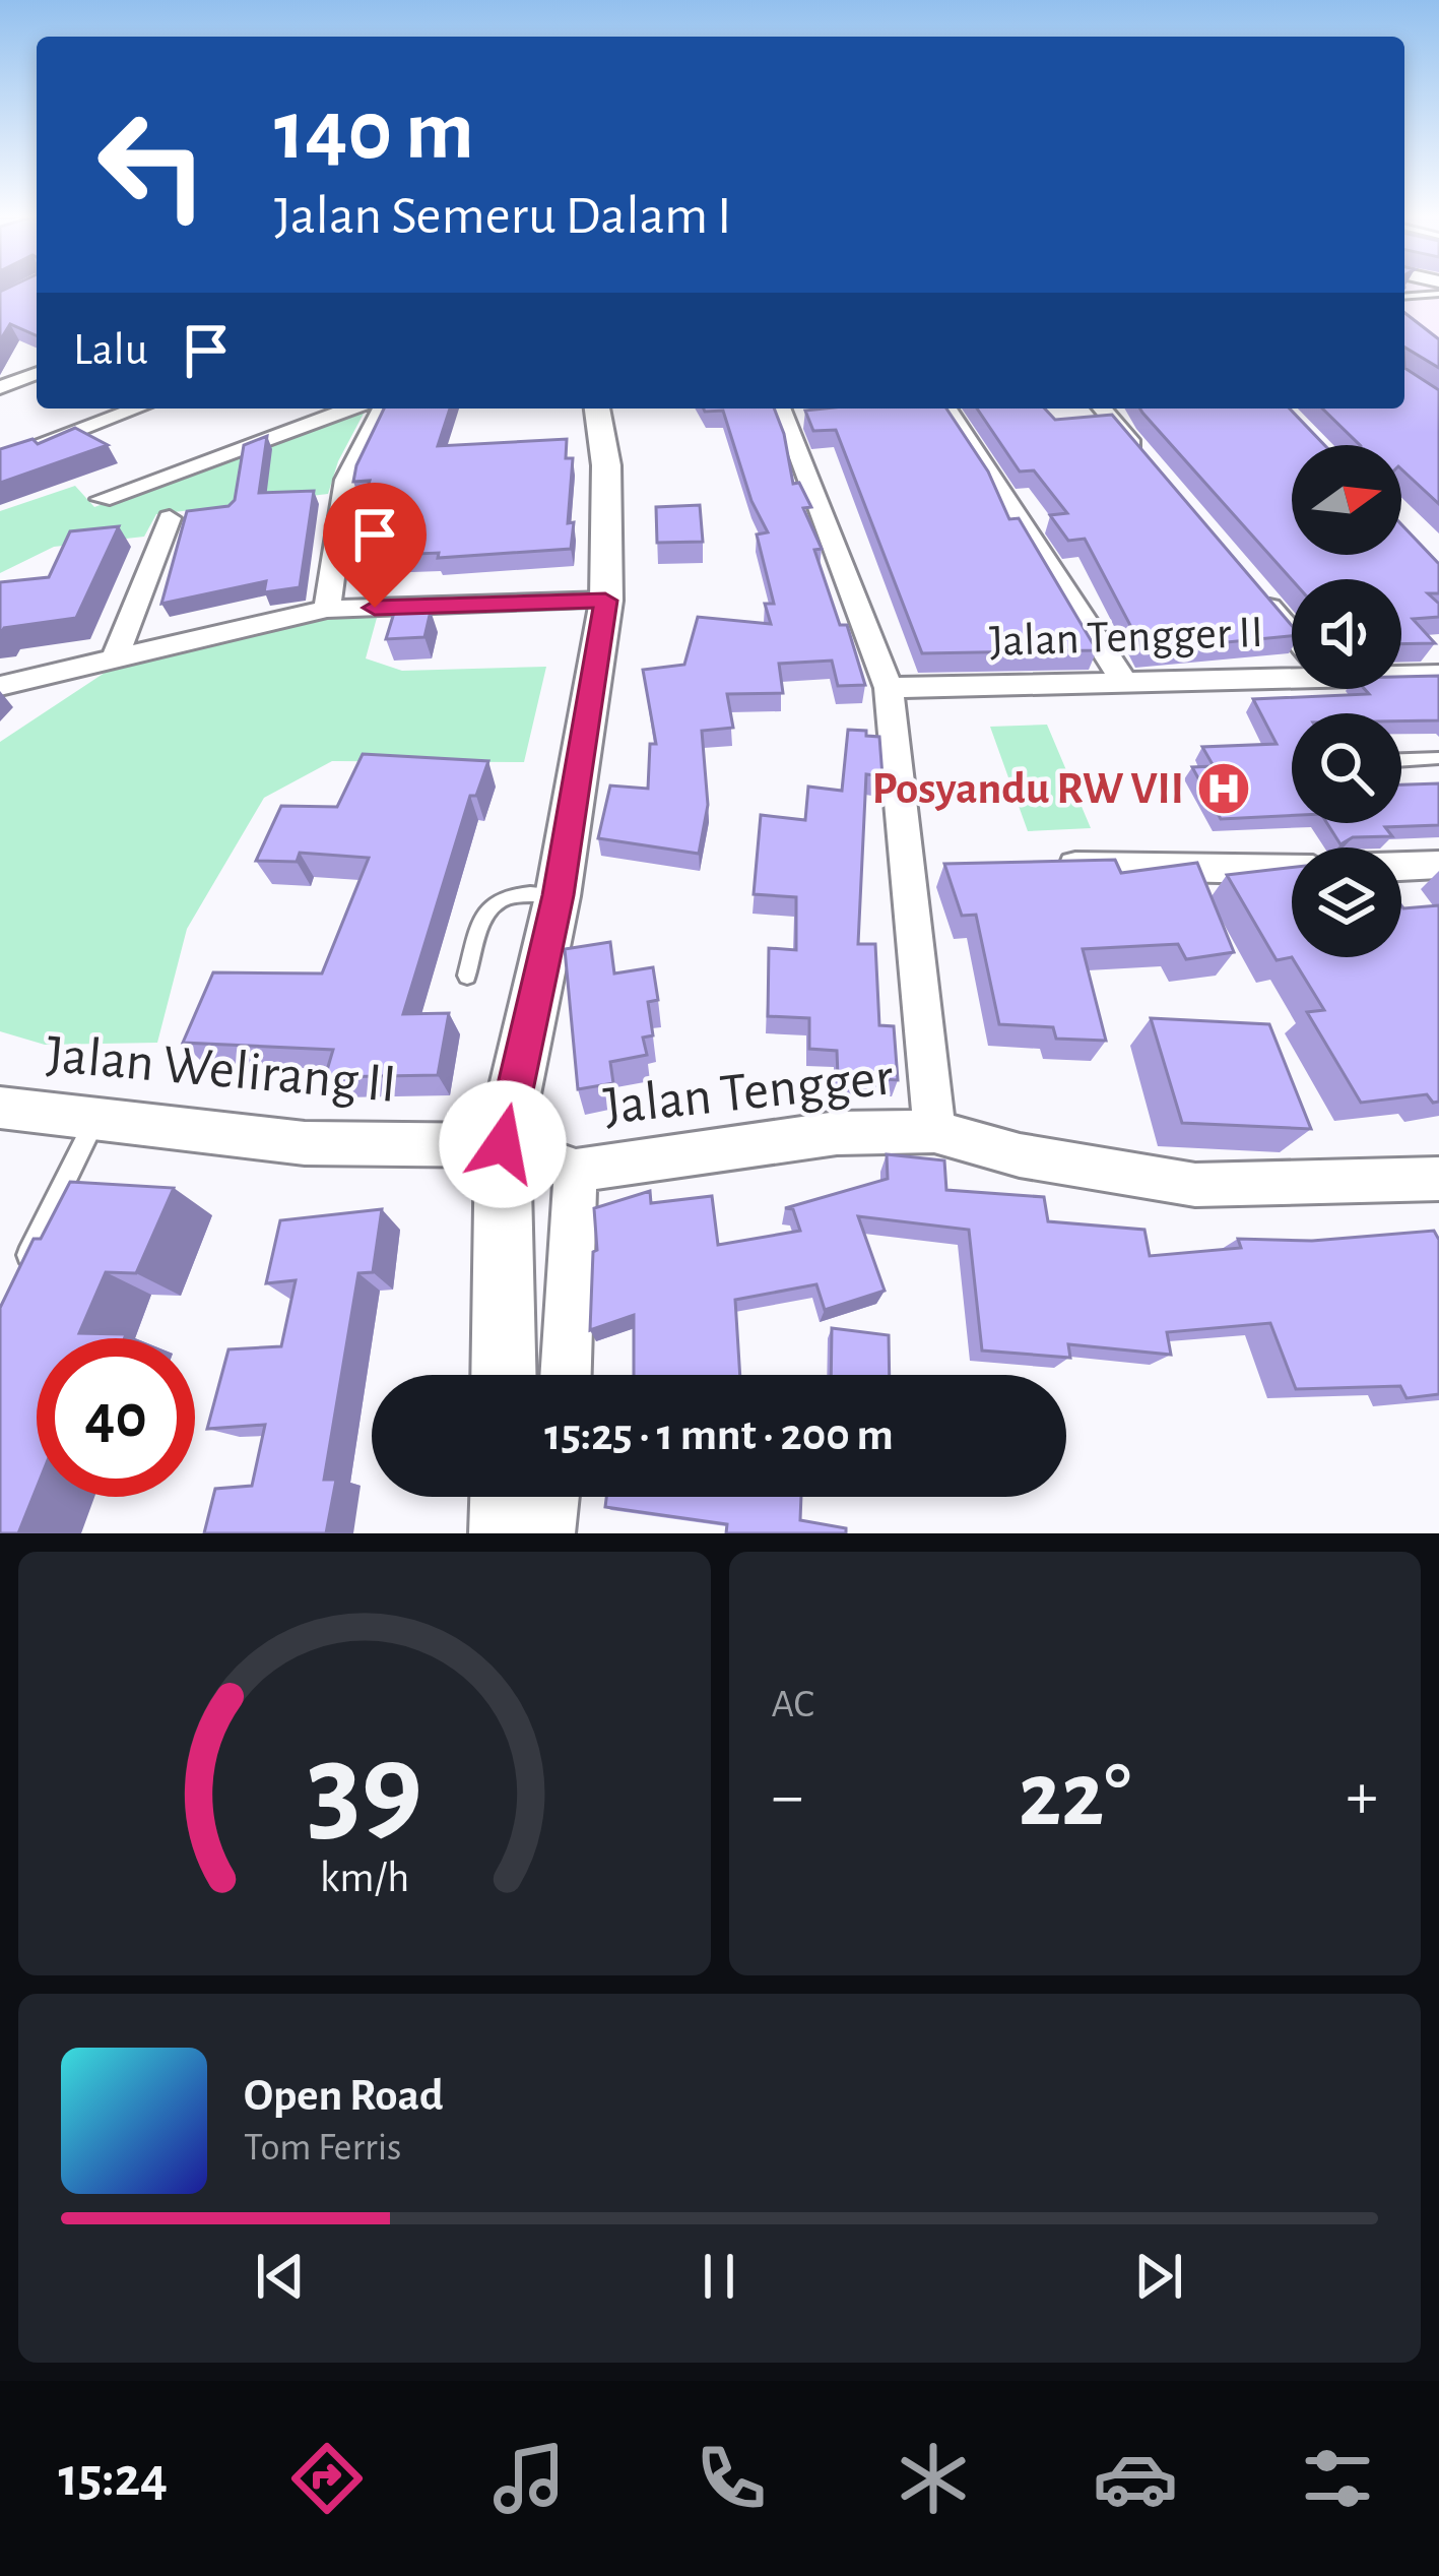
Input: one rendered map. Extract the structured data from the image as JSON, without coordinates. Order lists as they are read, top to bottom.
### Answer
{
  "streets": {
    "street": ["Jalan Tengger II", "Jalan Welirang II", "Jalan Tengger"]
  },
  "crossings": [
    ["Jalan Welirang II", "Jalan Tengger"]
  ],
  "places": {
    "hospital": ["Posyandu RW VII"]
  },
  "north": "right",
  "page": {
    "turn": ["140 m", "Jalan Semeru Dalam I"],
    "then": "Lalu",
    "limit": "40",
    "trip": "15:25 · 1 mnt · 200 m",
    "tile": "AC",
    "heat": ["−", "22°", "+"],
    "song": ["Open Road", "Tom Ferris"],
    "tabs": "15:24",
    "gauge": ["39", "km/h"]
  }
}
